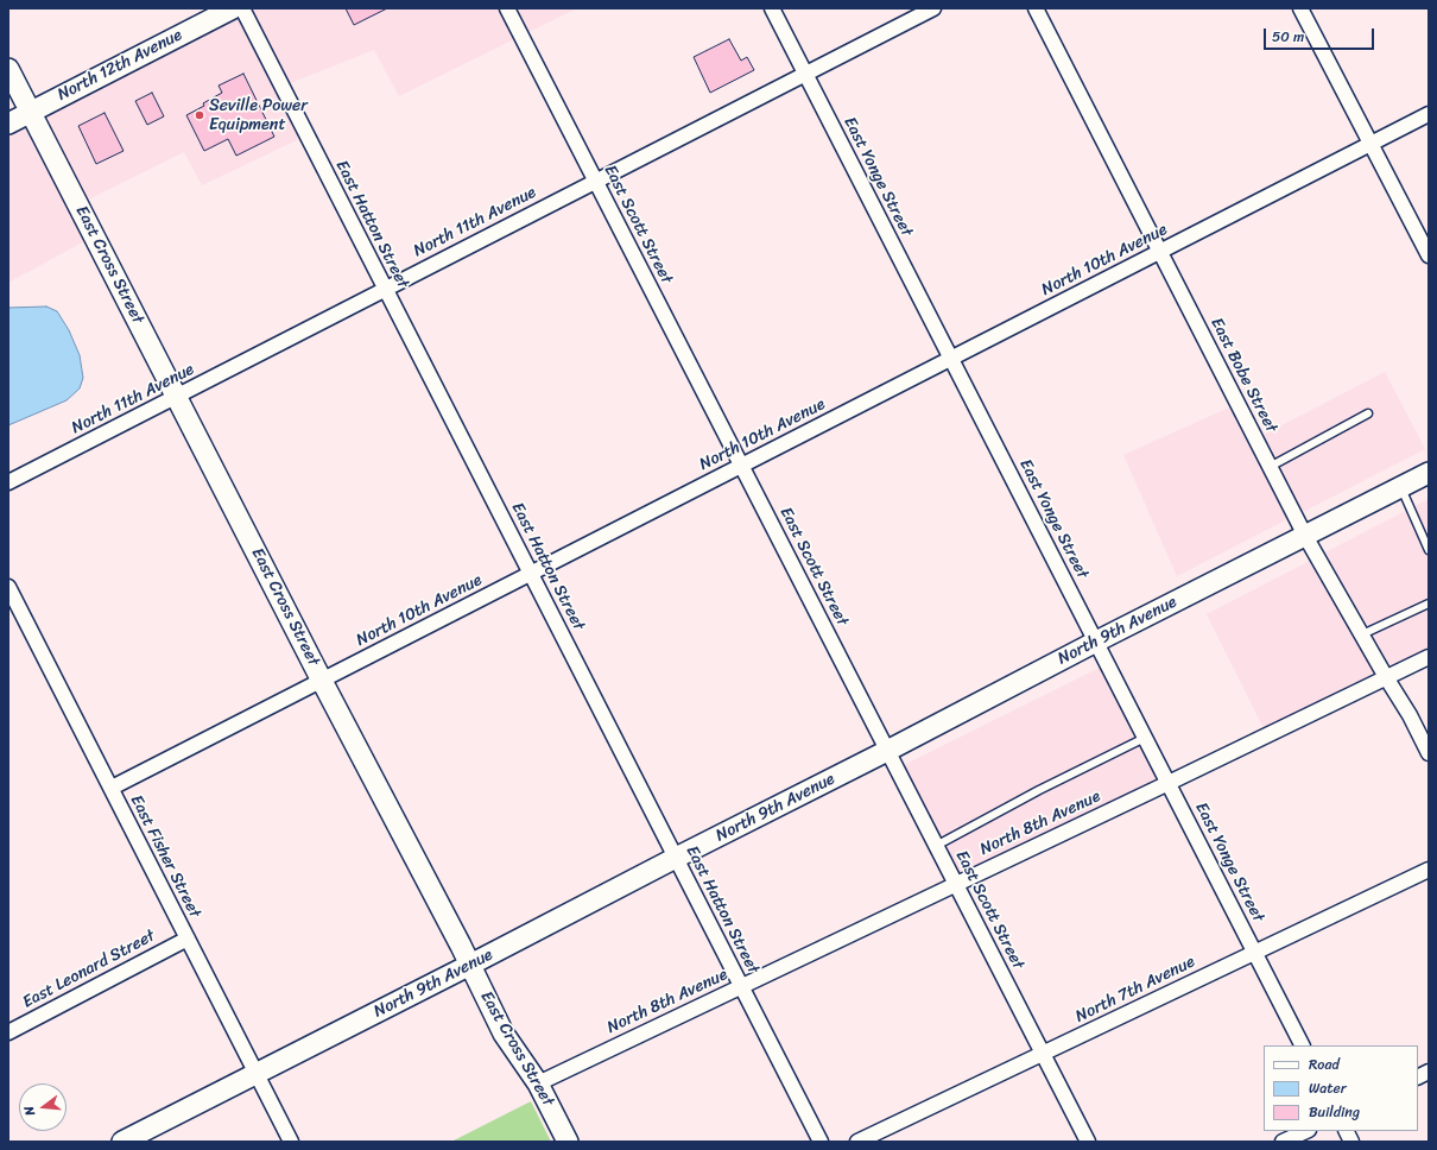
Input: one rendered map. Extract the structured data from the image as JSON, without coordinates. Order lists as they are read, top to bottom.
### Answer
{
  "streets": {
    "main road": ["North 12th Avenue", "East Cross Street", "North 9th Avenue"],
    "street": [
      "East Yonge Street",
      "North 11th Avenue",
      "East Hatton Street",
      "East Scott Street",
      "North 10th Avenue",
      "East Bobe Street",
      "North 8th Avenue",
      "East Fisher Street",
      "East Leonard Street",
      "North 7th Avenue"
    ]
  },
  "crossings": [
    ["North 12th Avenue", "East Cross Street"],
    ["East Yonge Street", "North 11th Avenue"],
    ["East Yonge Street", "North 10th Avenue"],
    ["East Yonge Street", "North 9th Avenue"],
    ["East Yonge Street", "North 8th Avenue"],
    ["East Yonge Street", "North 7th Avenue"],
    ["North 11th Avenue", "East Hatton Street"],
    ["North 11th Avenue", "East Scott Street"],
    ["North 11th Avenue", "East Cross Street"],
    ["East Hatton Street", "North 10th Avenue"],
    ["East Hatton Street", "North 9th Avenue"],
    ["East Hatton Street", "North 8th Avenue"],
    ["East Scott Street", "North 10th Avenue"],
    ["East Scott Street", "North 9th Avenue"],
    ["East Scott Street", "North 8th Avenue"],
    ["East Scott Street", "North 7th Avenue"],
    ["North 10th Avenue", "East Cross Street"],
    ["North 10th Avenue", "East Bobe Street"],
    ["North 10th Avenue", "East Fisher Street"],
    ["East Cross Street", "North 9th Avenue"],
    ["East Cross Street", "North 8th Avenue"],
    ["East Bobe Street", "North 9th Avenue"],
    ["East Bobe Street", "North 8th Avenue"],
    ["North 9th Avenue", "East Fisher Street"],
    ["East Fisher Street", "East Leonard Street"]
  ],
  "places": ["Seville Power Equipment"],
  "legend": ["Road", "Water", "Building"],
  "scale_bar": "50 m",
  "north": "left"
}
